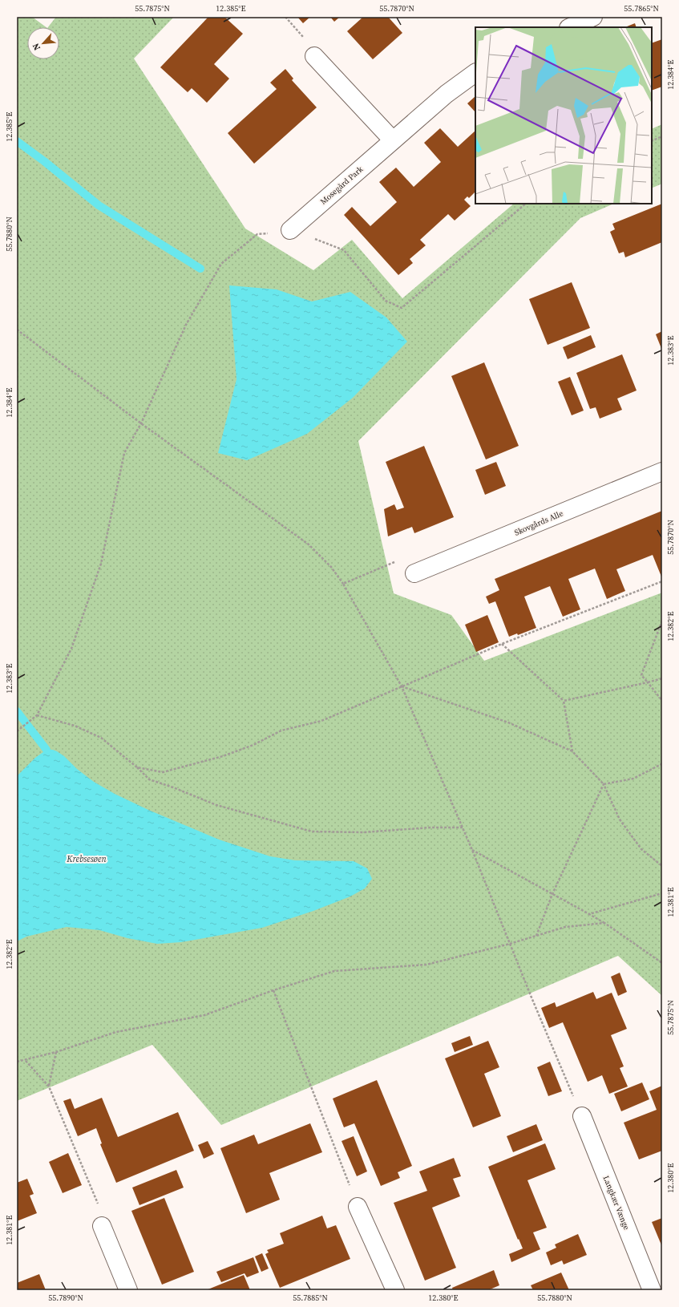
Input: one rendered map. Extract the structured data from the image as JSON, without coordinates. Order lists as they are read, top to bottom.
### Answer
{
  "streets": {
    "street": ["Mosegård Park", "Skovgårds Alle", "Langkær Vænge"]
  },
  "water": ["Krebsesøen"],
  "north": "bottom left",
  "coordinates": [
    "55.7875°N",
    "12.385°E",
    "55.7870°N",
    "55.7865°N",
    "12.384°E",
    "55.7880°N",
    "12.383°E",
    "12.382°E",
    "12.381°E",
    "12.380°E",
    "55.7890°N",
    "55.7885°N"
  ]
}
